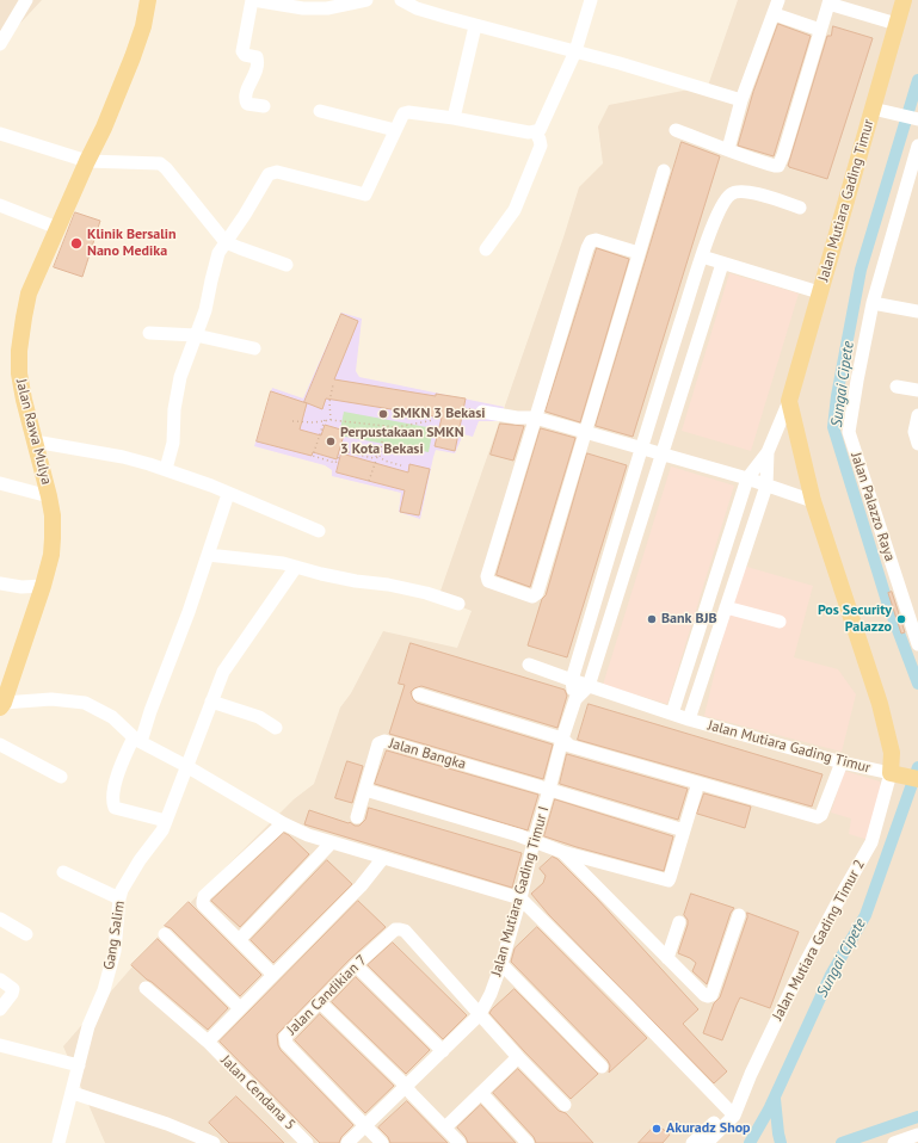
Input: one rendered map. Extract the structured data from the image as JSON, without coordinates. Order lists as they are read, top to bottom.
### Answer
{
  "streets": {
    "main road": ["Jalan Mutiara Gading Timur", "Jalan Rawa Mulya"],
    "street": [
      "Jalan Palazzo Raya",
      "Jalan Bangka",
      "Jalan Mutiara Gading Timur I",
      "Gang Salim",
      "Jalan Mutiara Gading Timur 2",
      "Jalan Candikian 7",
      "Jalan Cendana 5"
    ]
  },
  "crossings": [
    ["Jalan Mutiara Gading Timur", "Jalan Mutiara Gading Timur I"],
    ["Jalan Mutiara Gading Timur", "Jalan Mutiara Gading Timur 2"],
    ["Jalan Bangka", "Jalan Mutiara Gading Timur I"],
    ["Jalan Mutiara Gading Timur I", "Jalan Candikian 7"]
  ],
  "water": ["Sungai Cipete"],
  "places": [
    "Klinik Bersalin Nano Medika",
    "SMKN 3 Bekasi",
    "Perpustakaan SMKN 3 Kota Bekasi",
    "Bank BJB",
    "Pos Security Palazzo",
    "Akuradz Shop"
  ]
}
